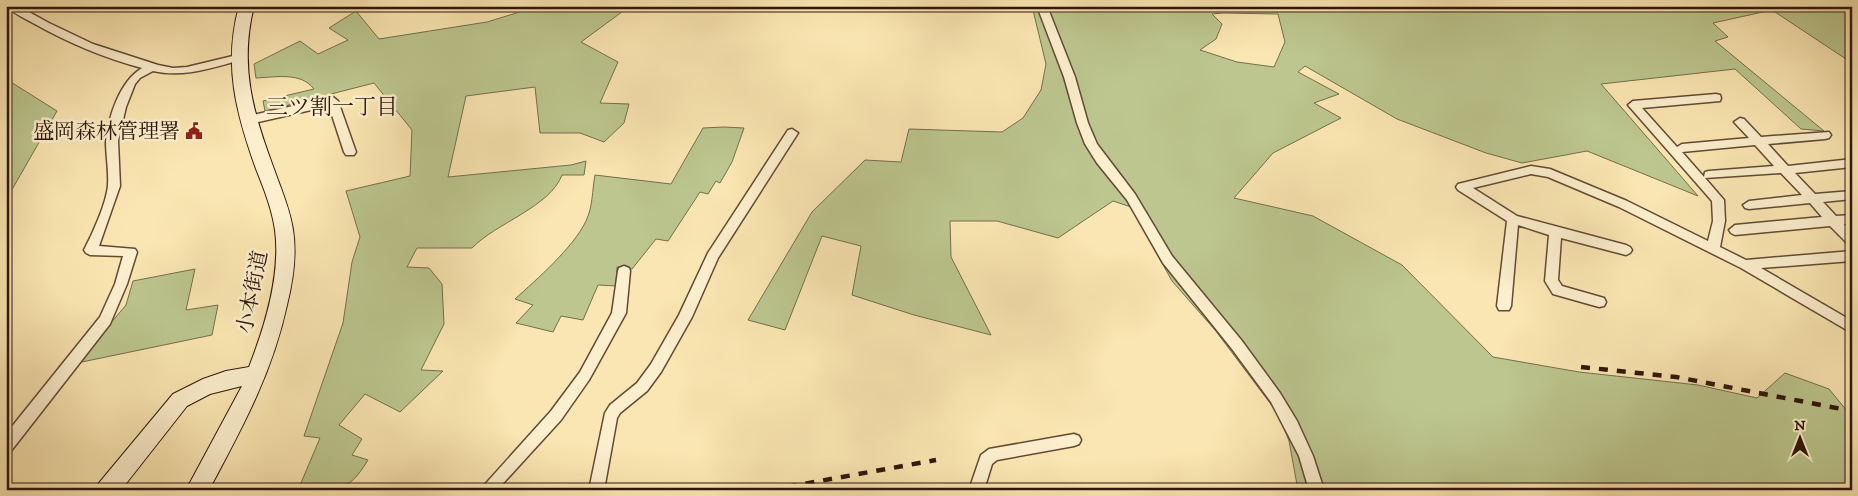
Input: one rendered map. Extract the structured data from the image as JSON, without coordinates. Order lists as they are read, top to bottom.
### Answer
{
  "streets": {
    "street": ["小本街道"]
  },
  "districts": ["三ツ割一丁目"],
  "places": {
    "public building": ["盛岡森林管理署"]
  },
  "north": "top"
}
